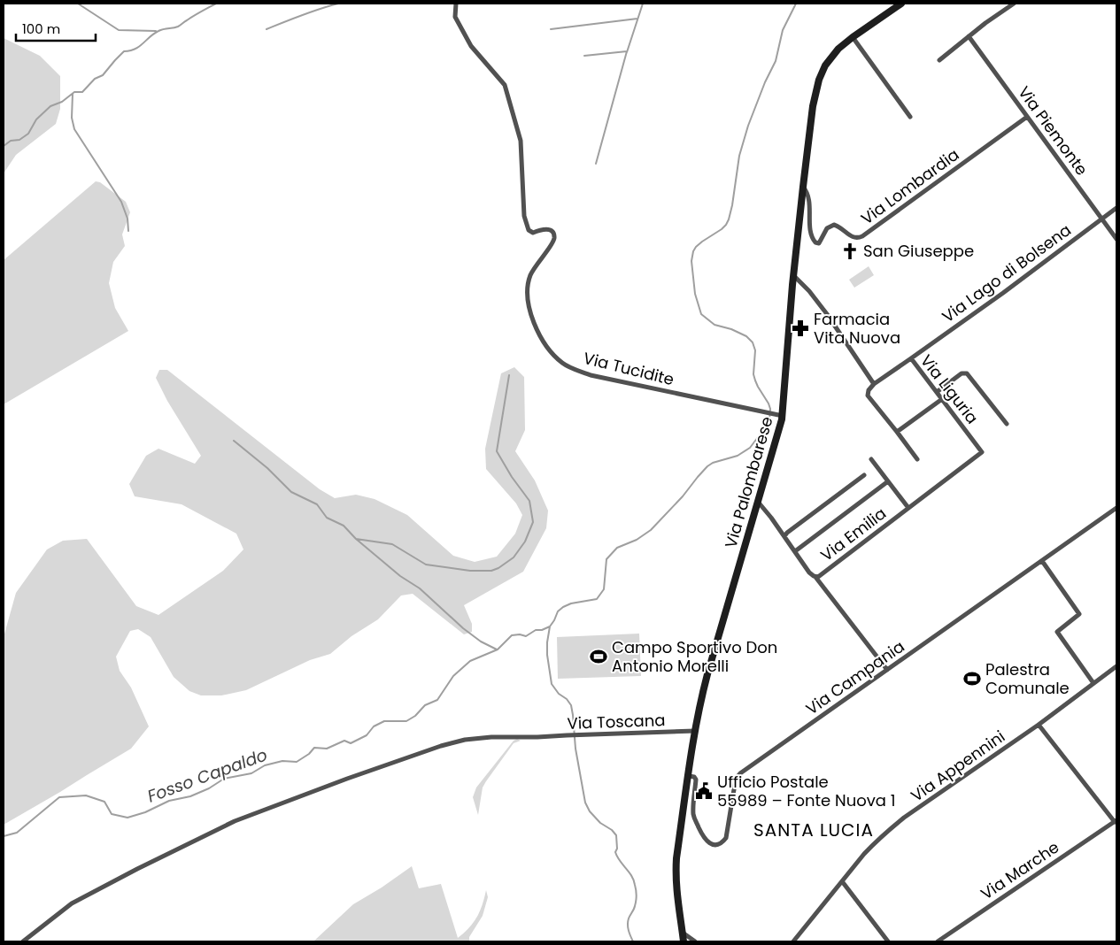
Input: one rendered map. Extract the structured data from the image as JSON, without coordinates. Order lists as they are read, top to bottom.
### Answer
{
  "streets": {
    "main road": ["Via Palombarese"],
    "street": [
      "Via Piemonte",
      "Via Lombardia",
      "Via Lago di Bolsena",
      "Via Tucidite",
      "Via Liguria",
      "Via Emilia",
      "Via Campania",
      "Via Toscana",
      "Via Appennini",
      "Via Marche"
    ]
  },
  "crossings": [
    ["Via Piemonte", "Via Lombardia"],
    ["Via Piemonte", "Via Lago di Bolsena"],
    ["Via Lombardia", "Via Palombarese"],
    ["Via Lago di Bolsena", "Via Liguria"],
    ["Via Tucidite", "Via Palombarese"],
    ["Via Liguria", "Via Emilia"],
    ["Via Palombarese", "Via Emilia"],
    ["Via Palombarese", "Via Campania"],
    ["Via Palombarese", "Via Toscana"]
  ],
  "districts": ["SANTA LUCIA"],
  "water": ["Fosso Capaldo"],
  "places": {
    "church": ["San Giuseppe"],
    "pharmacy": ["Farmacia Vita Nuova"],
    "sports": ["Campo Sportivo Don Antonio Morelli", "Palestra Comunale"],
    "public building": ["Ufficio Postale 55989 – Fonte Nuova 1"]
  },
  "scale_bar": "100 m"
}
